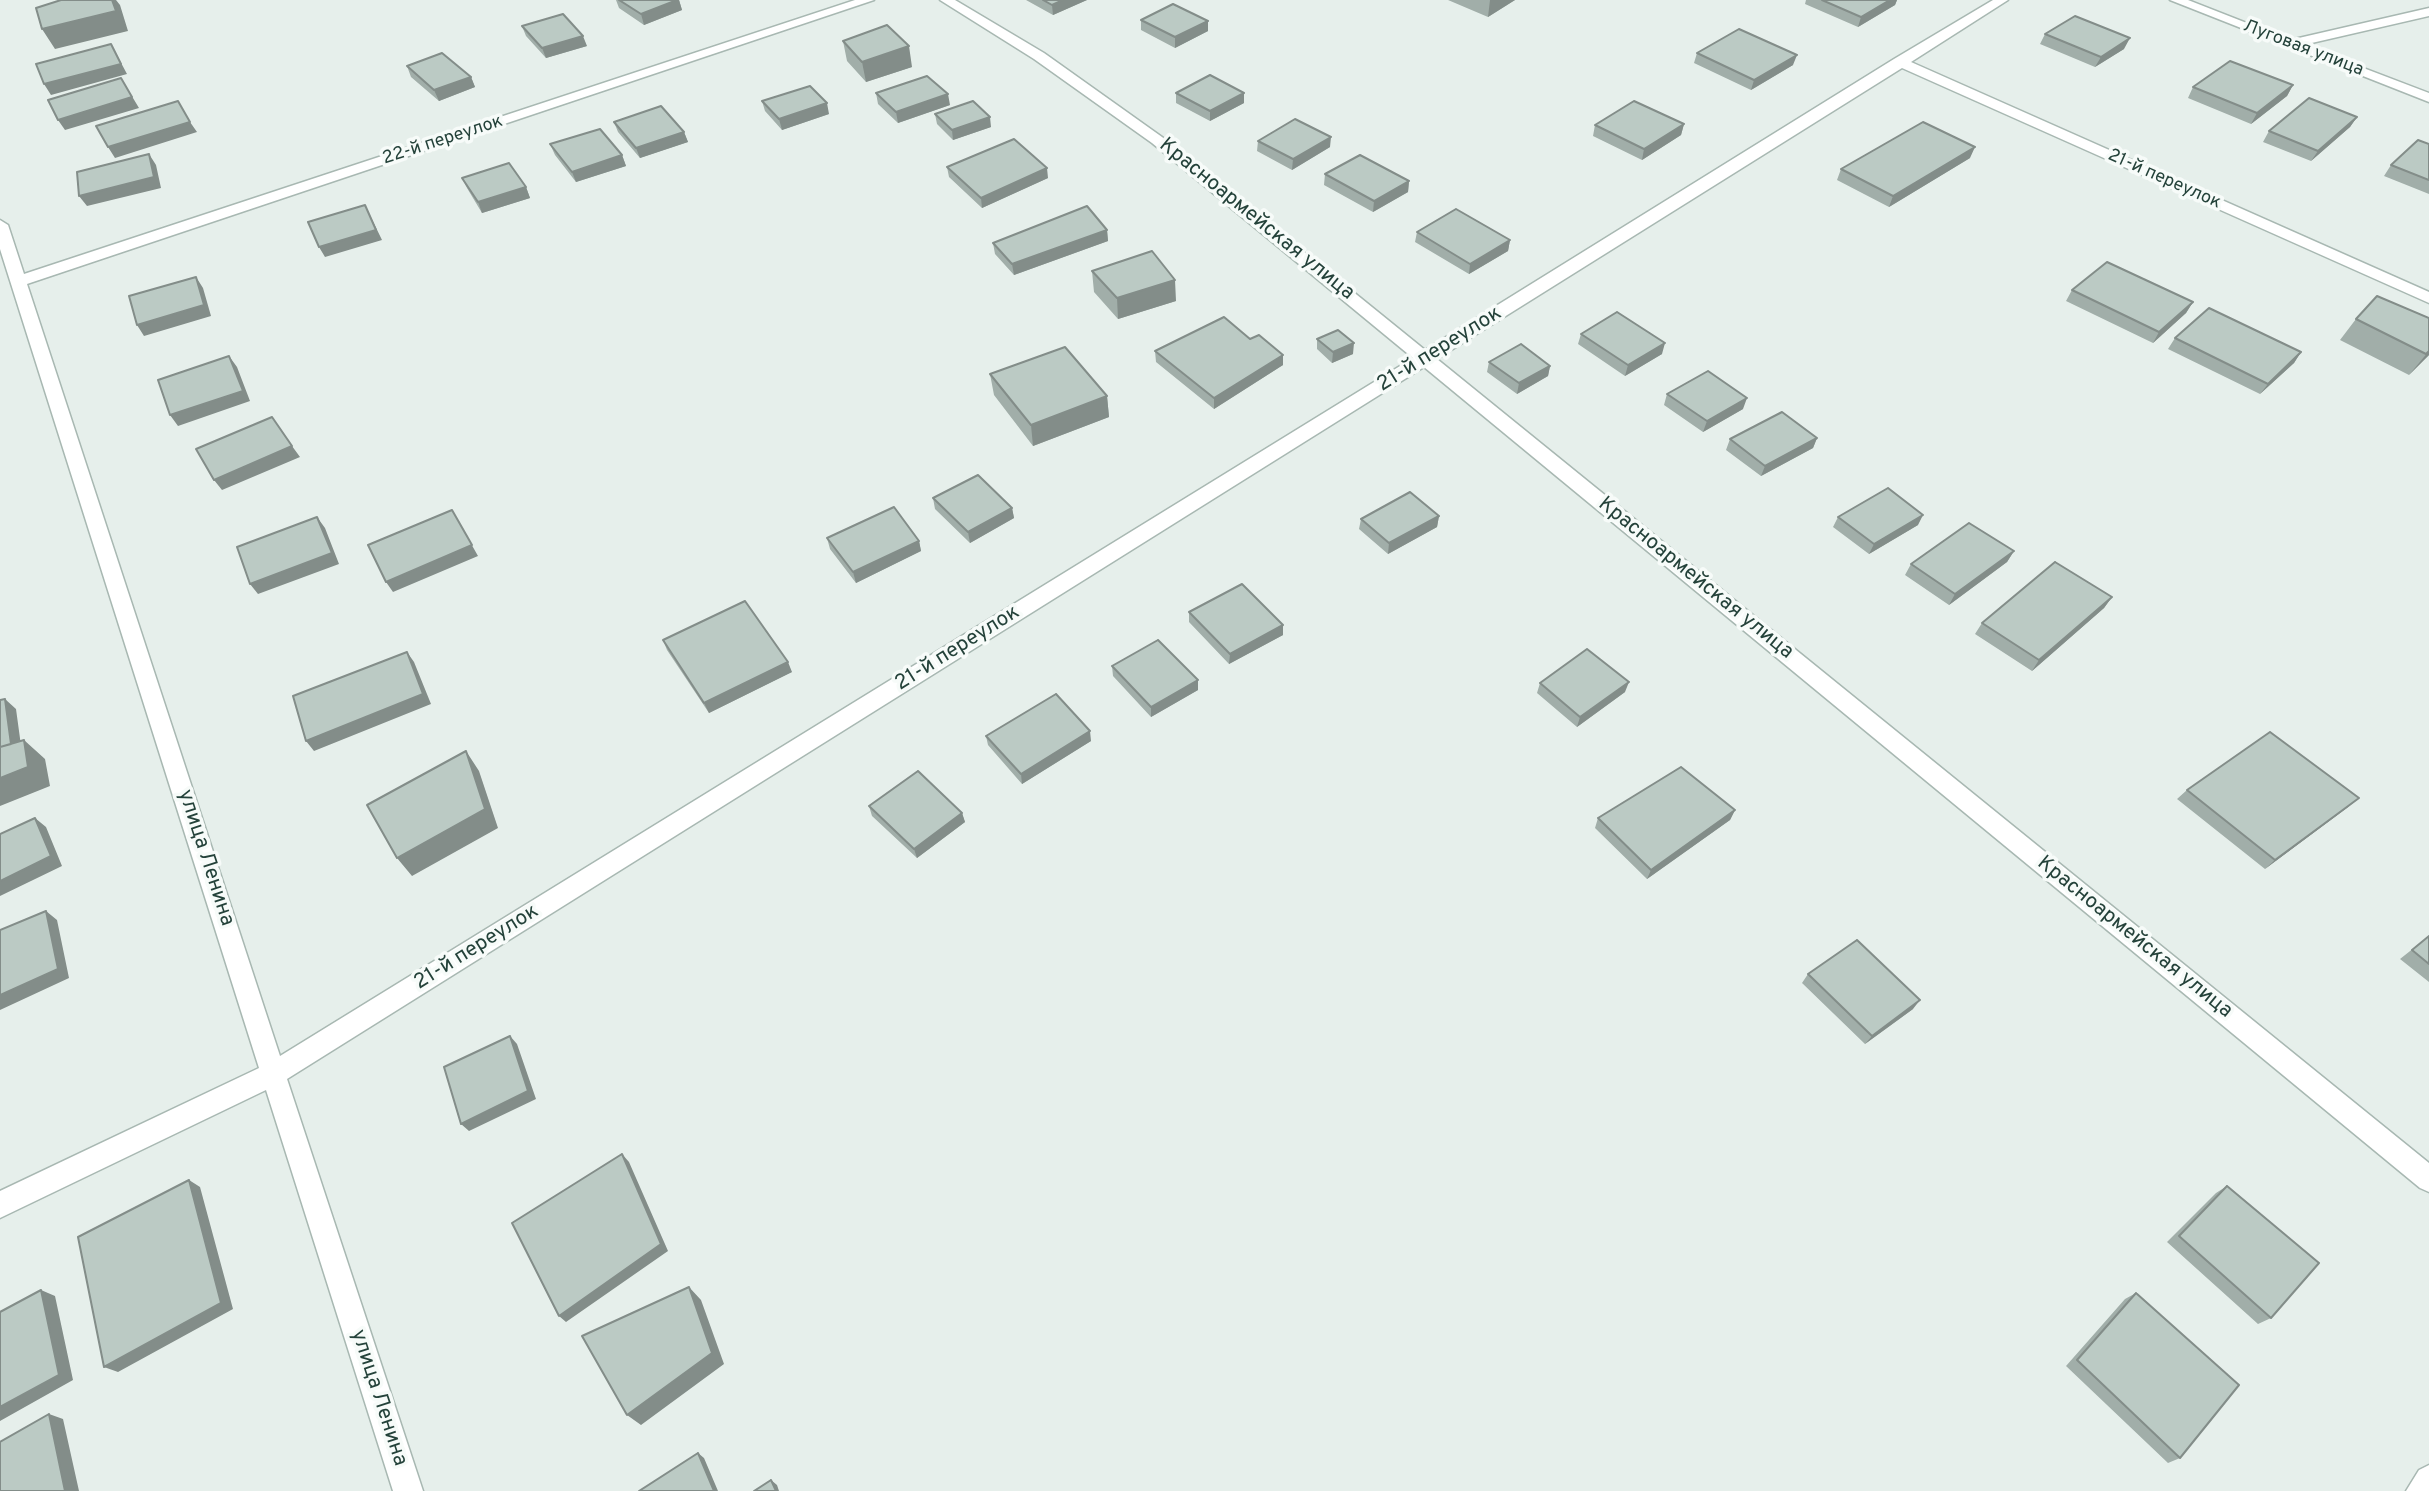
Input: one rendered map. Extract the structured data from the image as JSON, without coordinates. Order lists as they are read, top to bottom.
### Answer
{
  "streets": {
    "street": [
      "Луговая улица",
      "22-й переулок",
      "21-й переулок",
      "Красноармейская улица",
      "улица Ленина"
    ]
  },
  "crossings": [
    ["22-й переулок", "улица Ленина"],
    ["21-й переулок", "Красноармейская улица"],
    ["21-й переулок", "улица Ленина"]
  ]
}
